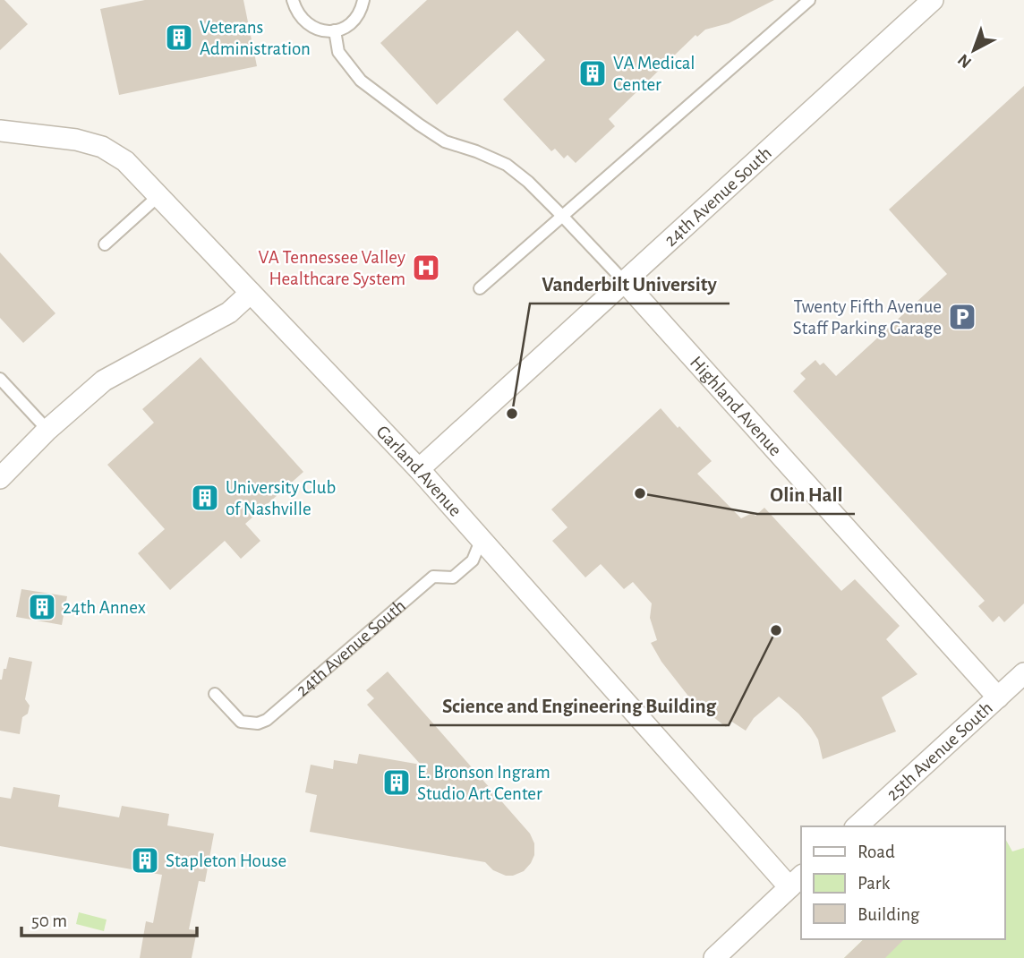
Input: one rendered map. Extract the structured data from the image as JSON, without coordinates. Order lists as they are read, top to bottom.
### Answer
{
  "streets": {
    "street": [
      "24th Avenue South",
      "Highland Avenue",
      "Garland Avenue",
      "25th Avenue South"
    ]
  },
  "crossings": [
    ["24th Avenue South", "Highland Avenue"],
    ["24th Avenue South", "Garland Avenue"],
    ["Highland Avenue", "25th Avenue South"]
  ],
  "places": {
    "building": [
      "Veterans Administration",
      "VA Medical Center",
      "University Club of Nashville",
      "24th Annex",
      "E. Bronson Ingram Studio Art Center",
      "Stapleton House"
    ],
    "hospital": ["VA Tennessee Valley Healthcare System"],
    "parking": ["Twenty Fifth Avenue Staff Parking Garage"],
    "other": ["Vanderbilt University", "Olin Hall", "Science and Engineering Building"]
  },
  "legend": ["Road", "Park", "Building"],
  "scale_bar": "50 m",
  "north": "bottom left"
}
